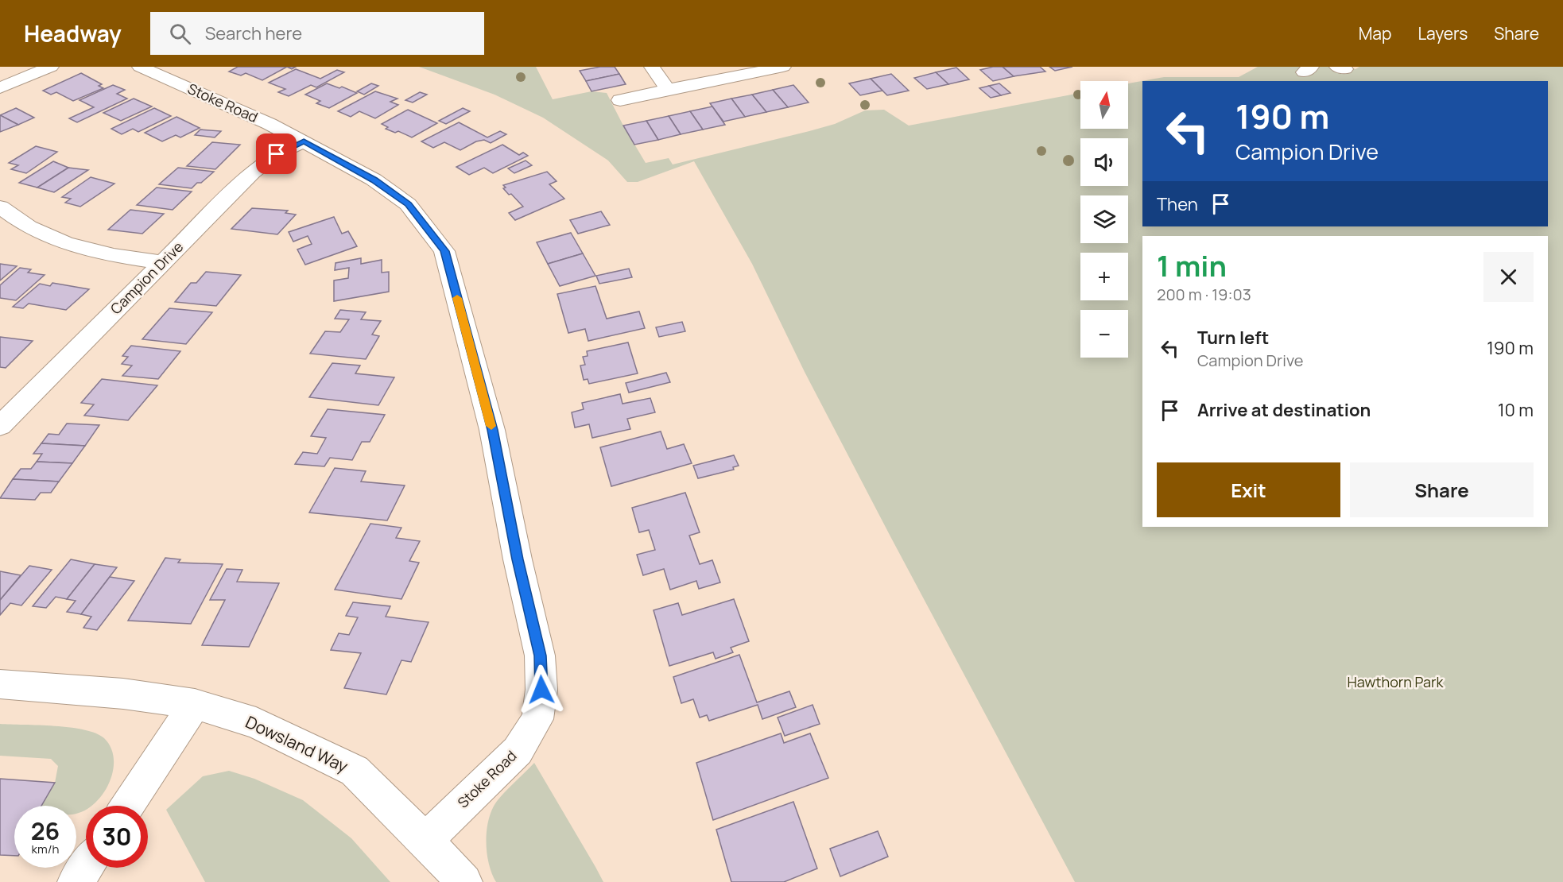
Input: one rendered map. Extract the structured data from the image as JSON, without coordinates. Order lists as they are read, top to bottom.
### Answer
{
  "streets": {
    "street": ["Stoke Road", "Campion Drive", "Dowsland Way"]
  },
  "crossings": [
    ["Stoke Road", "Campion Drive"],
    ["Stoke Road", "Dowsland Way"]
  ],
  "parks": ["Hawthorn Park"],
  "north": "top",
  "page": {
    "header": "Headway",
    "search": "Search here",
    "nav": ["Map", "Layers", "Share"],
    "map_buttons": ["+", "−"],
    "turn": ["190 m", "Campion Drive"],
    "then": "Then",
    "heading": ["1 min", "200 m · 19:03"],
    "list": [
      {
        "name": "Turn left",
        "note": "Campion Drive",
        "value": "190 m"
      },
      {
        "name": "Arrive at destination",
        "value": "10 m"
      }
    ],
    "buttons": ["Exit", "Share"],
    "speed": "26 km/h",
    "limit": "30"
  }
}
